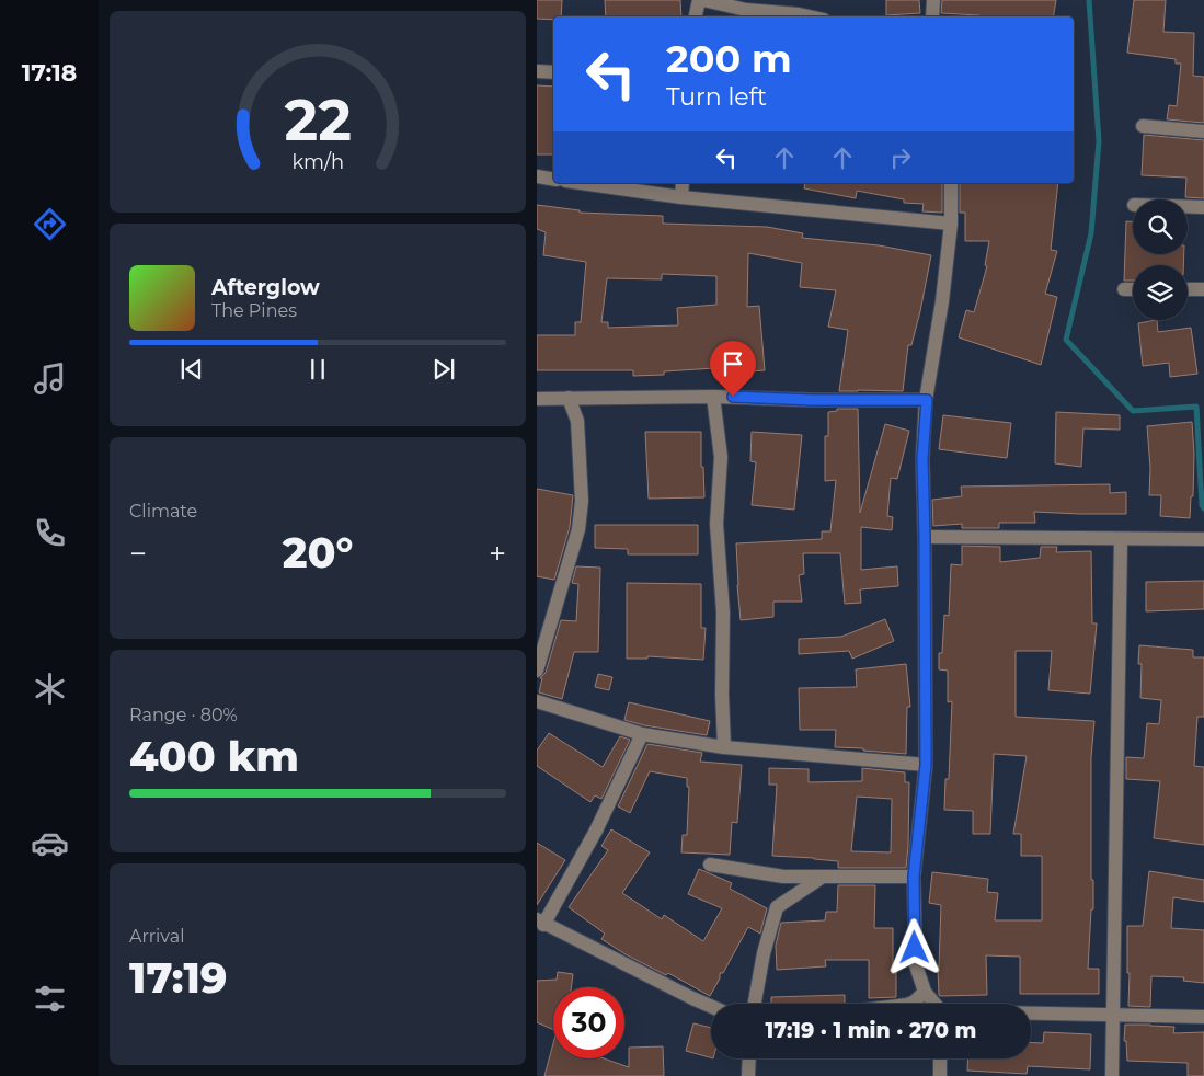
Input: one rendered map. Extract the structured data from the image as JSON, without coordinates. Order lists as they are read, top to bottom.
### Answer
{
  "page": {
    "tabs": "17:18",
    "turn": ["200 m", "Turn left"],
    "song": ["Afterglow", "The Pines"],
    "tile": [
      "Climate",
      ["Range · 80%", "400 km"],
      ["Arrival", "17:19"]
    ],
    "heat": ["−", "20°", "+"],
    "limit": "30",
    "trip": "17:19 · 1 min · 270 m",
    "gauge": ["22", "km/h"]
  }
}
